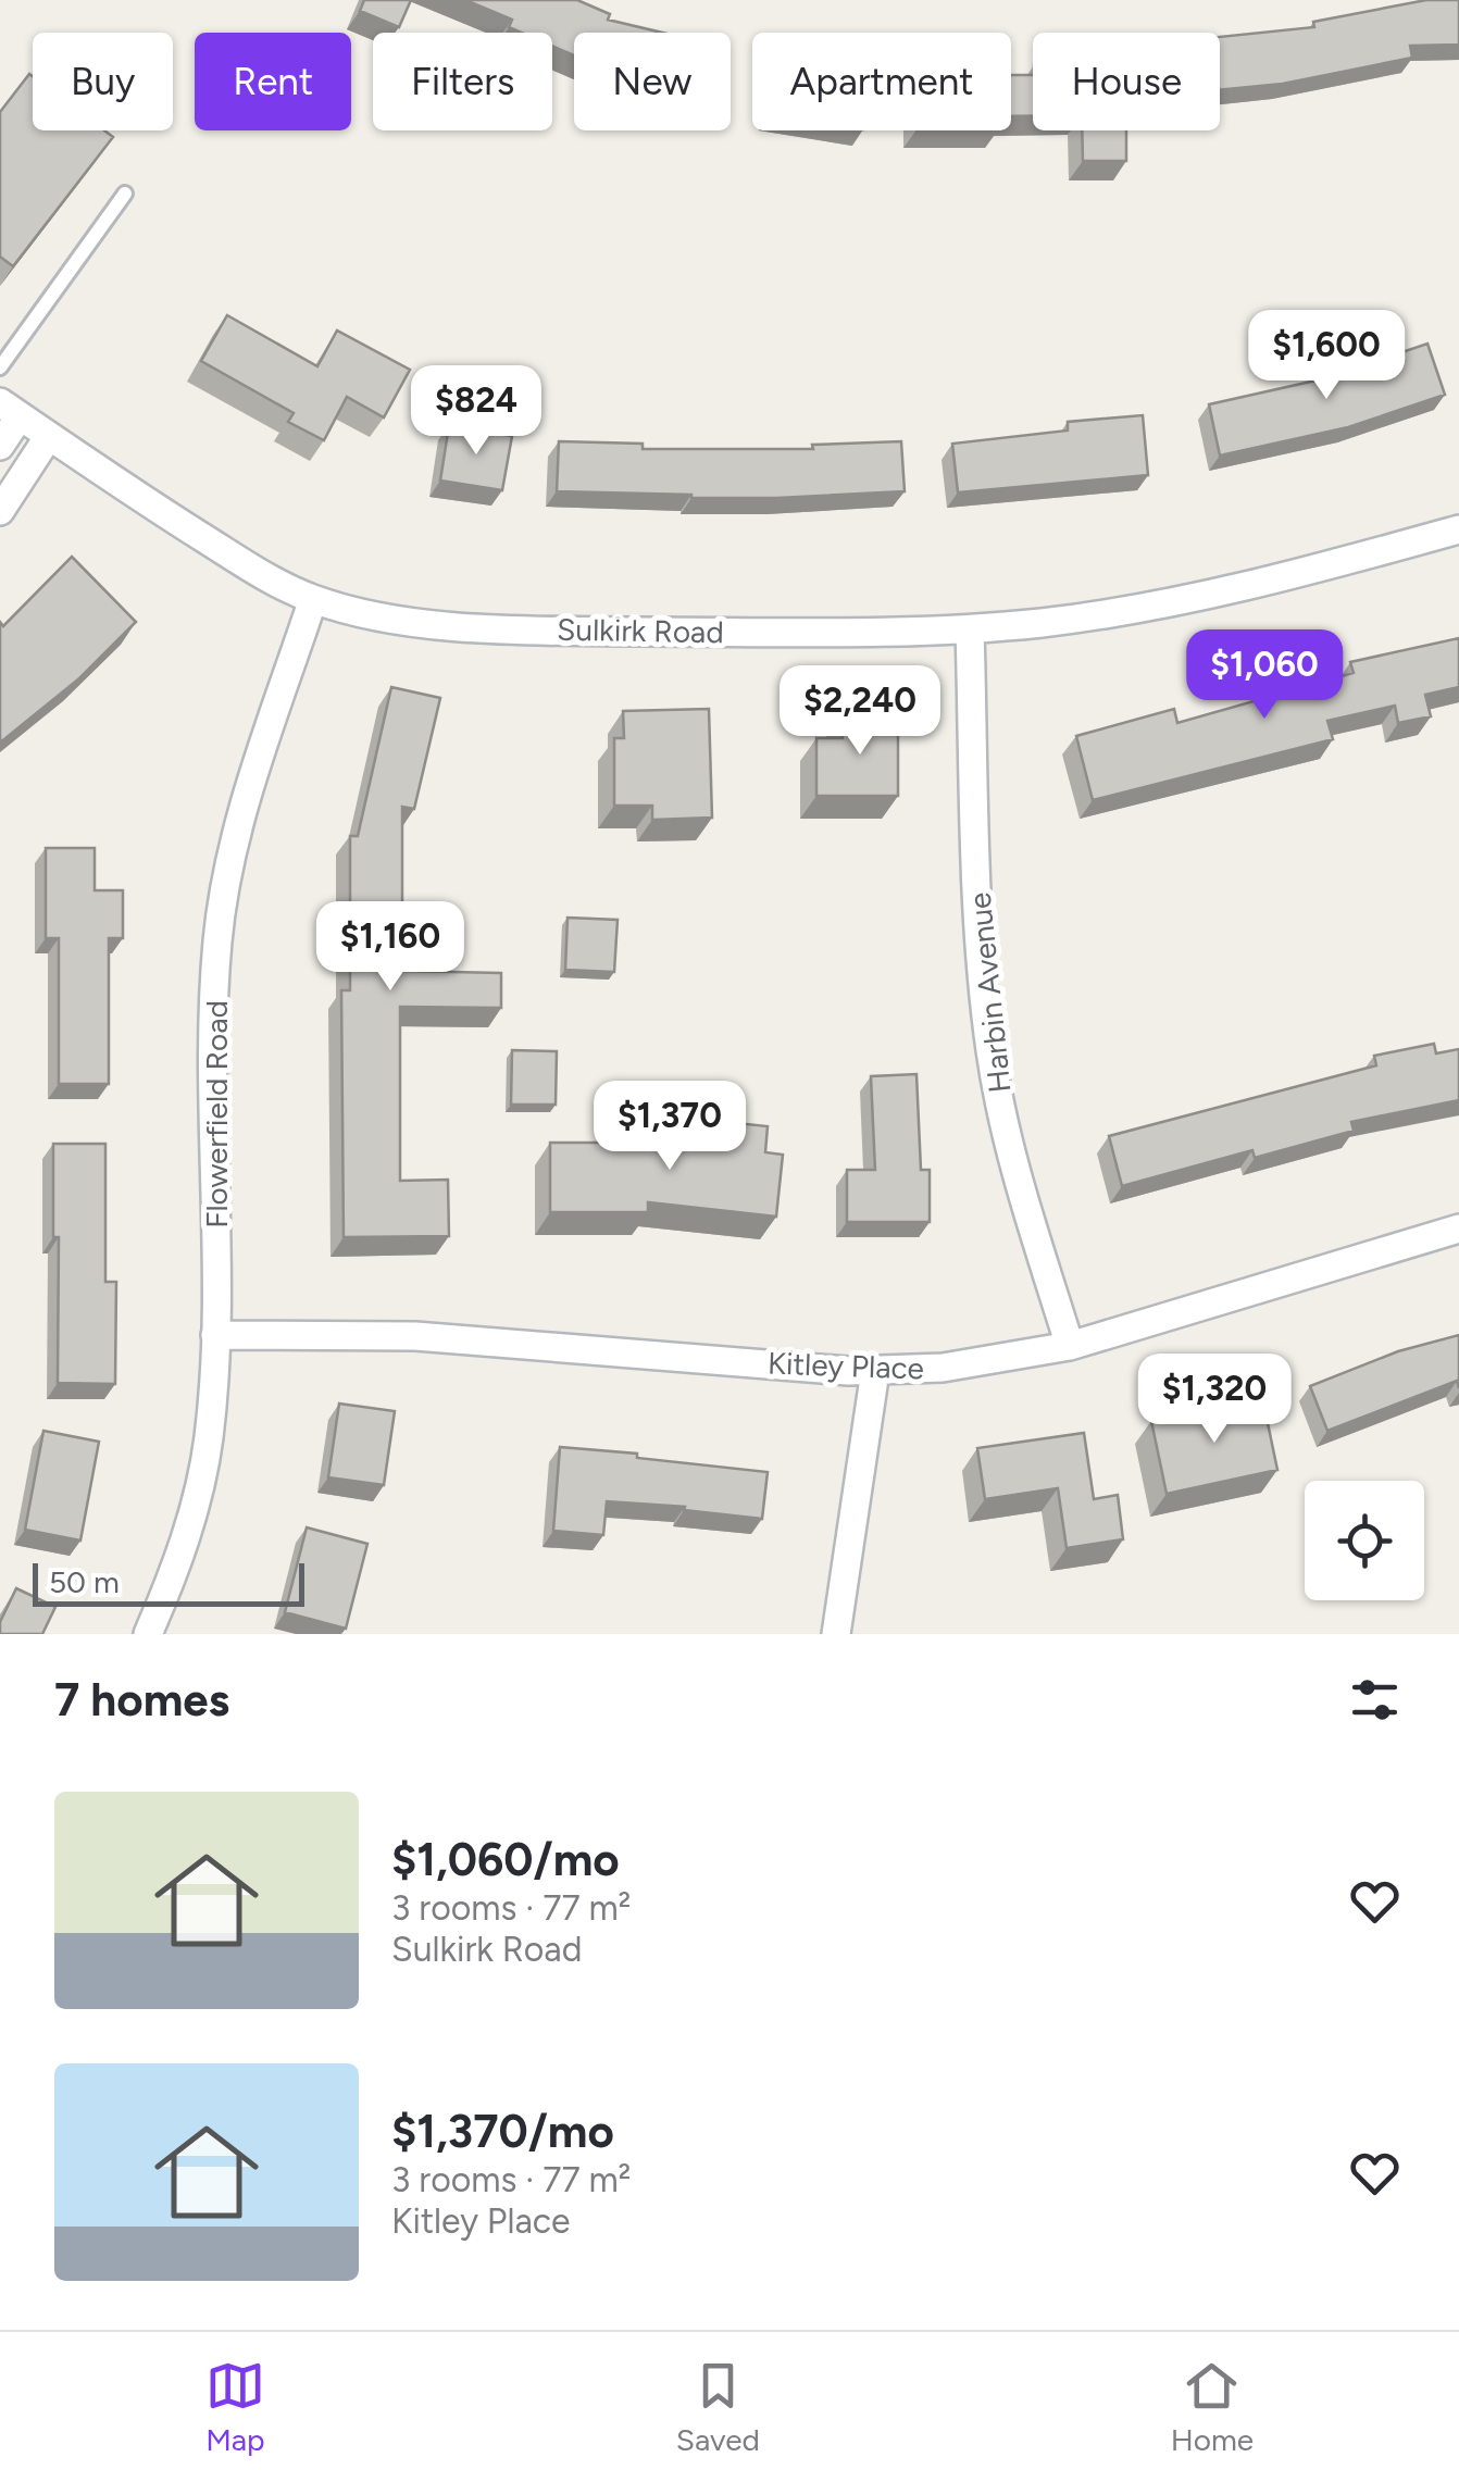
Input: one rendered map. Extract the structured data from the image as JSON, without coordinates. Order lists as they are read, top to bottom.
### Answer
{
  "streets": {
    "street": [
      "Sulkirk Road",
      "Harbin Avenue",
      "Flowerfield Road",
      "Kitley Place"
    ]
  },
  "crossings": [
    ["Sulkirk Road", "Harbin Avenue"],
    ["Sulkirk Road", "Flowerfield Road"],
    ["Harbin Avenue", "Kitley Place"],
    ["Flowerfield Road", "Kitley Place"]
  ],
  "scale_bar": "50 m",
  "page": {
    "chip": [
      "Buy",
      "Rent",
      "Filters",
      "New",
      "Apartment",
      "House"
    ],
    "price": [
      "$1,600",
      "$824",
      "$1,060",
      "$2,240",
      "$1,160",
      "$1,370",
      "$1,320"
    ],
    "scale": "50 m",
    "heading": "7 homes",
    "list": [
      {
        "name": "$1,060/mo",
        "note": "3 rooms · 77 m² · Sulkirk Road"
      },
      {
        "name": "$1,370/mo",
        "note": "3 rooms · 77 m² · Kitley Place"
      }
    ],
    "tabs": ["Map", "Saved", "Home"]
  }
}
